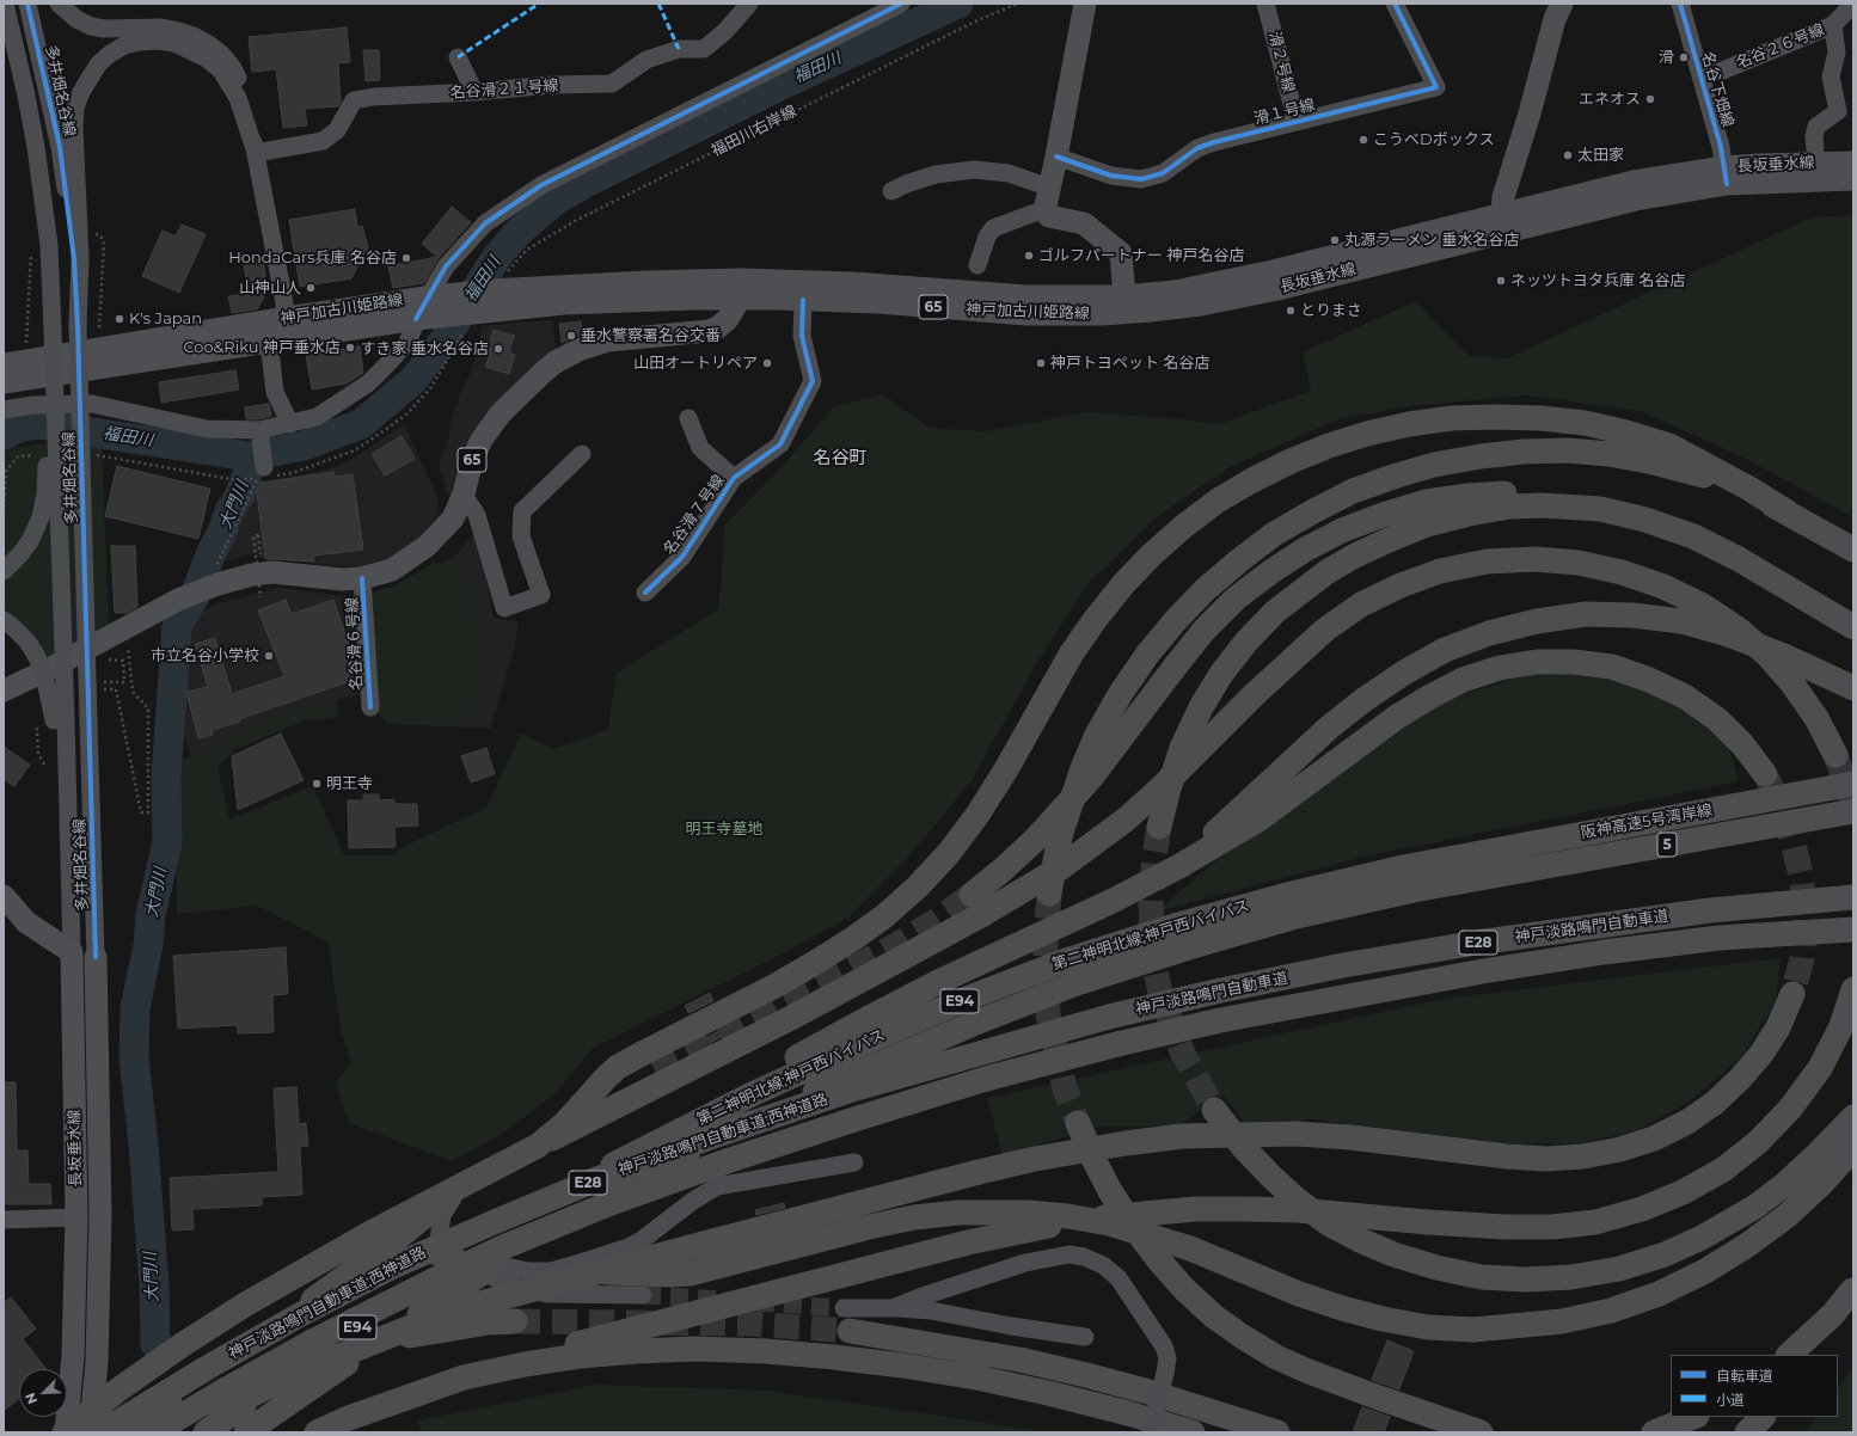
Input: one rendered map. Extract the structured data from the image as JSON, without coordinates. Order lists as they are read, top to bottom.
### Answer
{
  "streets": {
    "highway": [
      "阪神高速5号湾岸線",
      "5",
      "神戸淡路鳴門自動車道",
      "第二神明北線;神戸西バイパス",
      "E28",
      "E94",
      "神戸淡路鳴門自動車道;西神道路"
    ],
    "main road": ["長坂垂水線", "65", "神戸加古川姫路線"],
    "street": [
      "名谷２６号線",
      "滑２号線",
      "名谷滑２１号線",
      "名谷下畑線",
      "多井畑名谷線",
      "滑１号線",
      "名谷滑７号線",
      "名谷滑６号線"
    ],
    "path": ["福田川右岸線"]
  },
  "crossings": [
    ["名谷２６号線", "名谷下畑線"],
    ["滑２号線", "滑１号線"],
    ["名谷下畑線", "長坂垂水線"],
    ["多井畑名谷線", "長坂垂水線"],
    ["長坂垂水線", "神戸加古川姫路線"],
    ["65", "神戸加古川姫路線"],
    ["65", "名谷滑６号線"],
    ["神戸加古川姫路線", "名谷滑７号線"],
    ["阪神高速5号湾岸線", "第二神明北線;神戸西バイパス"],
    ["神戸淡路鳴門自動車道", "神戸淡路鳴門自動車道;西神道路"]
  ],
  "districts": ["名谷町"],
  "water": ["福田川", "大門川"],
  "parks": ["明王寺墓地"],
  "places": [
    "滑",
    "エネオス",
    "こうべDボックス",
    "太田家",
    "丸源ラーメン 垂水名谷店",
    "ゴルフパートナー 神戸名谷店",
    "HondaCars兵庫 名谷店",
    "ネッツトヨタ兵庫 名谷店",
    "山神山人",
    "とりまさ",
    "K's Japan",
    "垂水警察署名谷交番",
    "Coo&Riku 神戸垂水店",
    "すき家 垂水名谷店",
    "山田オートリペア",
    "神戸トヨペット 名谷店",
    "市立名谷小学校",
    "明王寺"
  ],
  "legend": ["自転車道", "小道"],
  "north": "bottom left"
}
